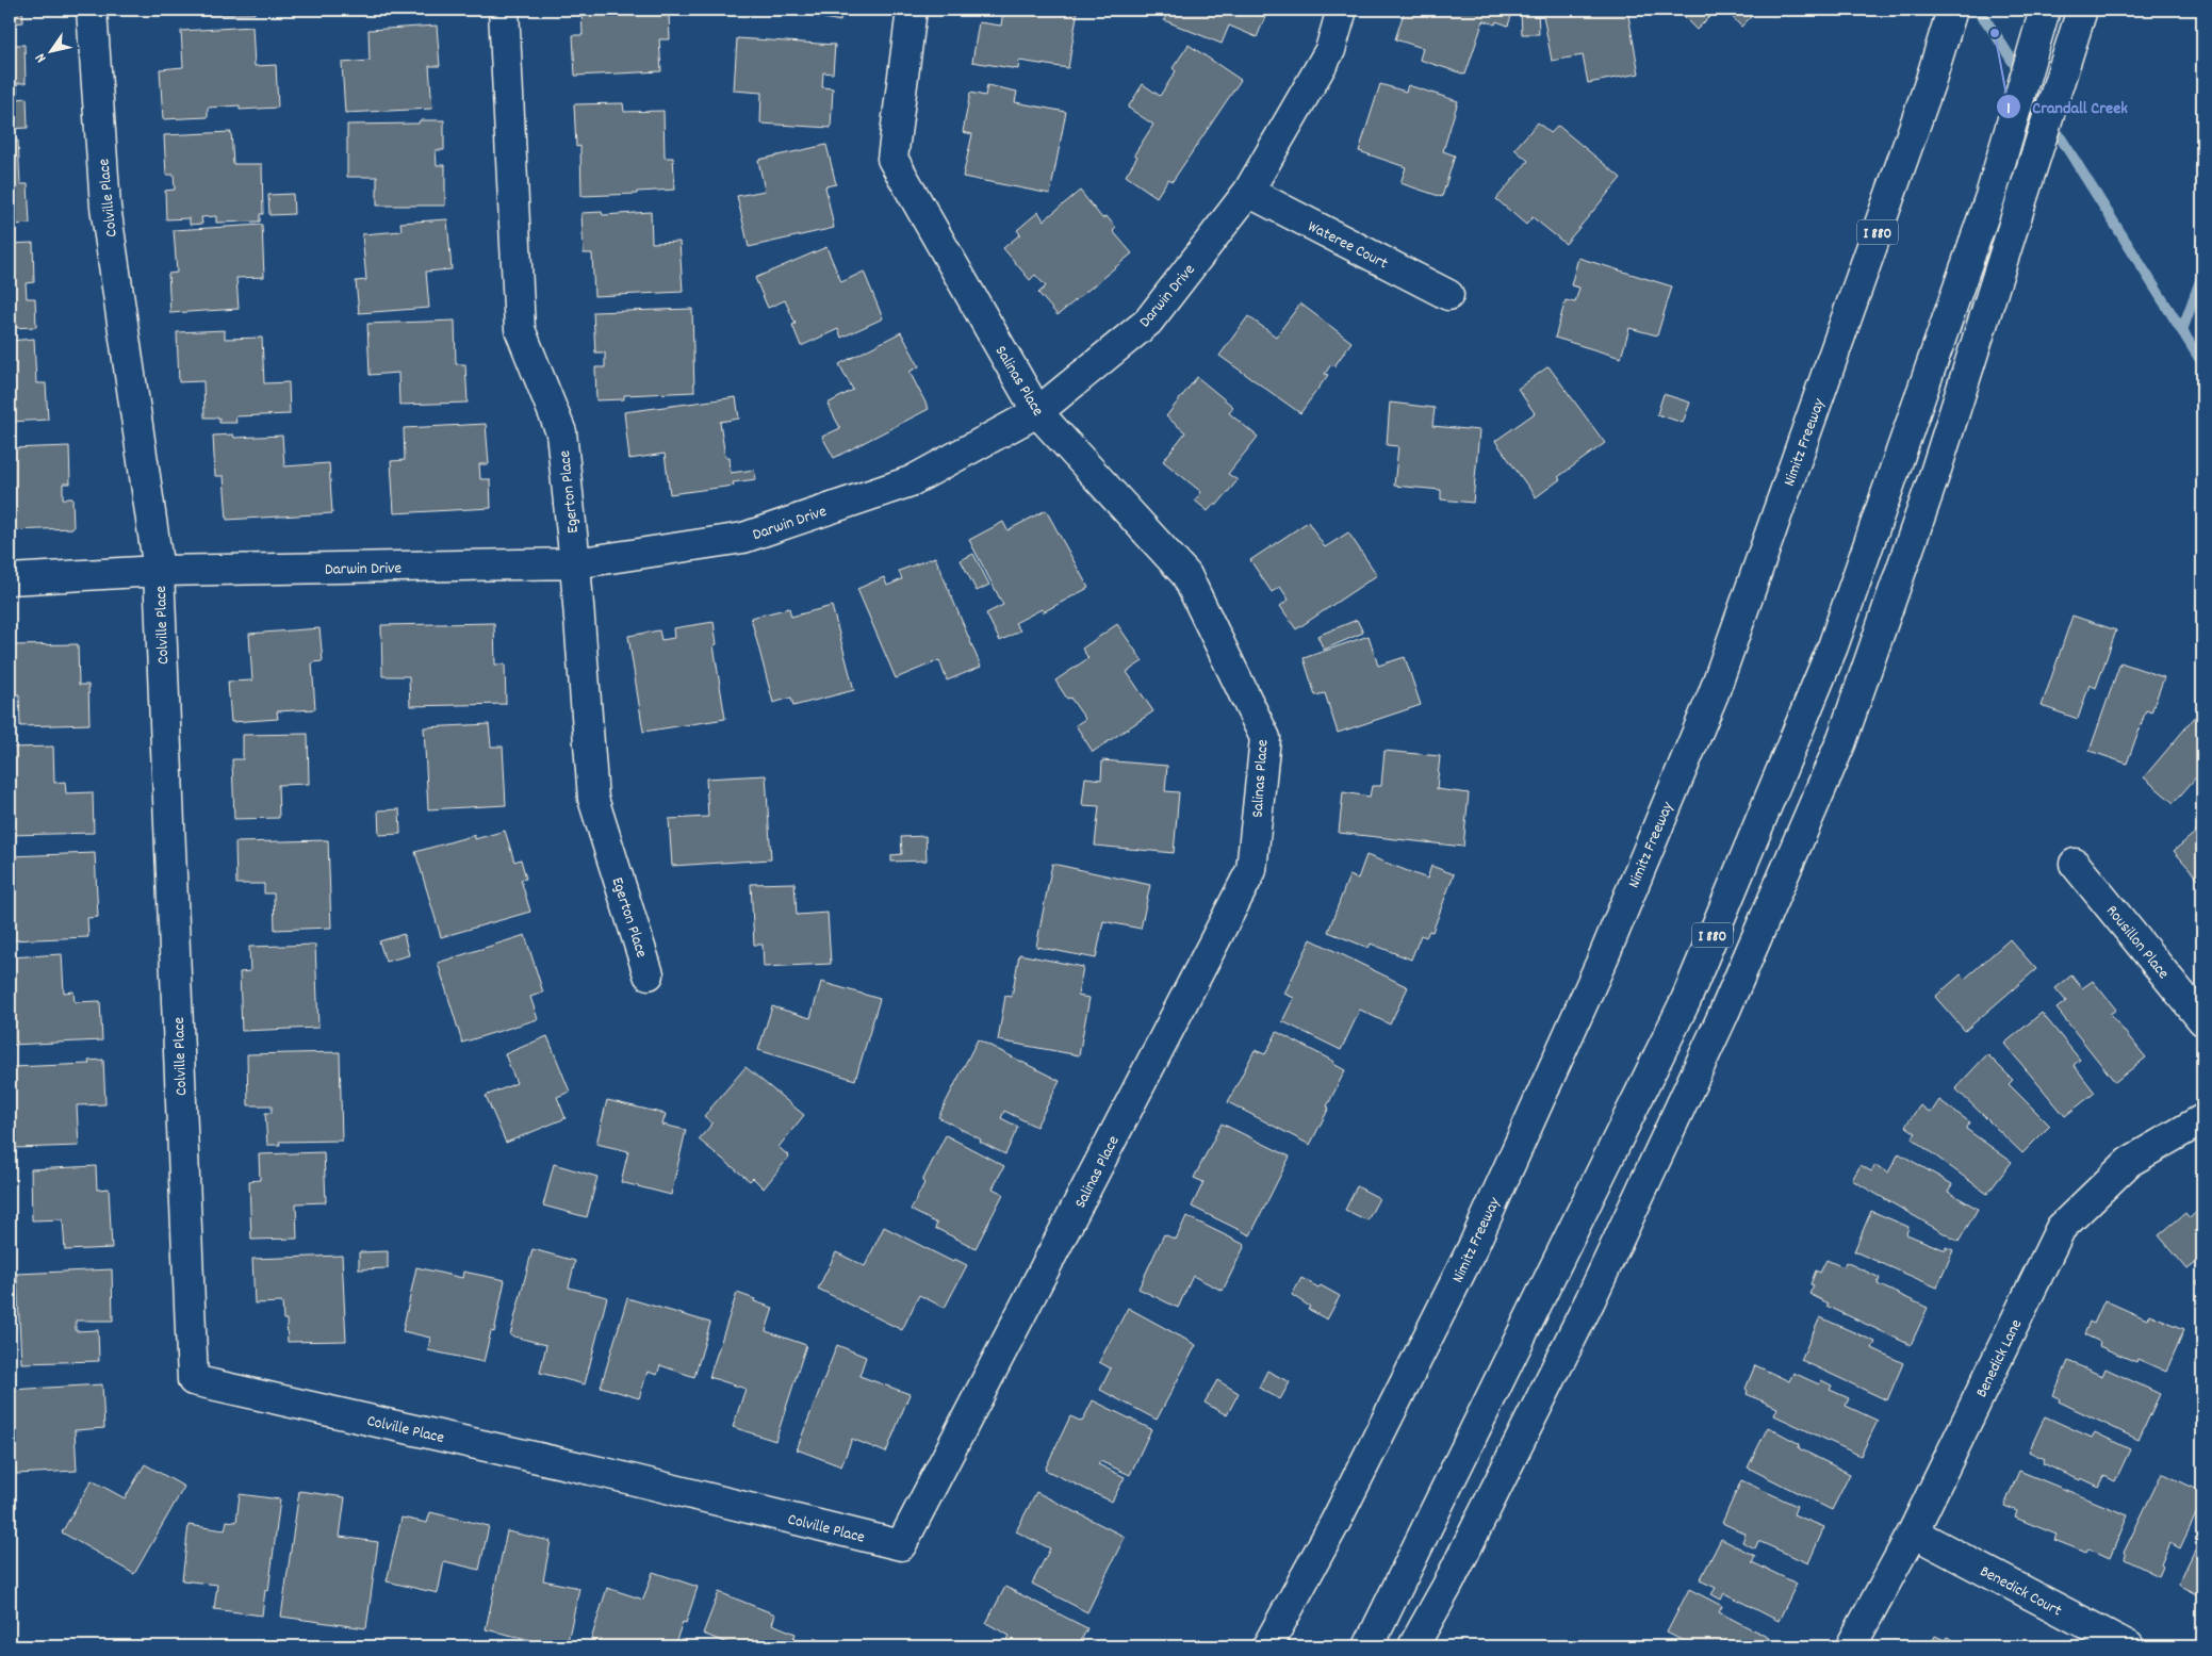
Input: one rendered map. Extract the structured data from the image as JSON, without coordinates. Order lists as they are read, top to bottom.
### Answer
{
  "streets": {
    "main road": [
      "Colville Place",
      "I 880",
      "Wateree Court",
      "Darwin Drive",
      "Salinas Place",
      "Nimitz Freeway",
      "Egerton Place",
      "Rousillon Place",
      "Benedick Lane",
      "Benedick Court"
    ]
  },
  "crossings": [
    ["Colville Place", "Darwin Drive"],
    ["Colville Place", "Salinas Place"],
    ["Wateree Court", "Darwin Drive"],
    ["Darwin Drive", "Salinas Place"],
    ["Darwin Drive", "Egerton Place"],
    ["Benedick Lane", "Benedick Court"]
  ],
  "places": ["Crandall Creek"],
  "north": "bottom left"
}
